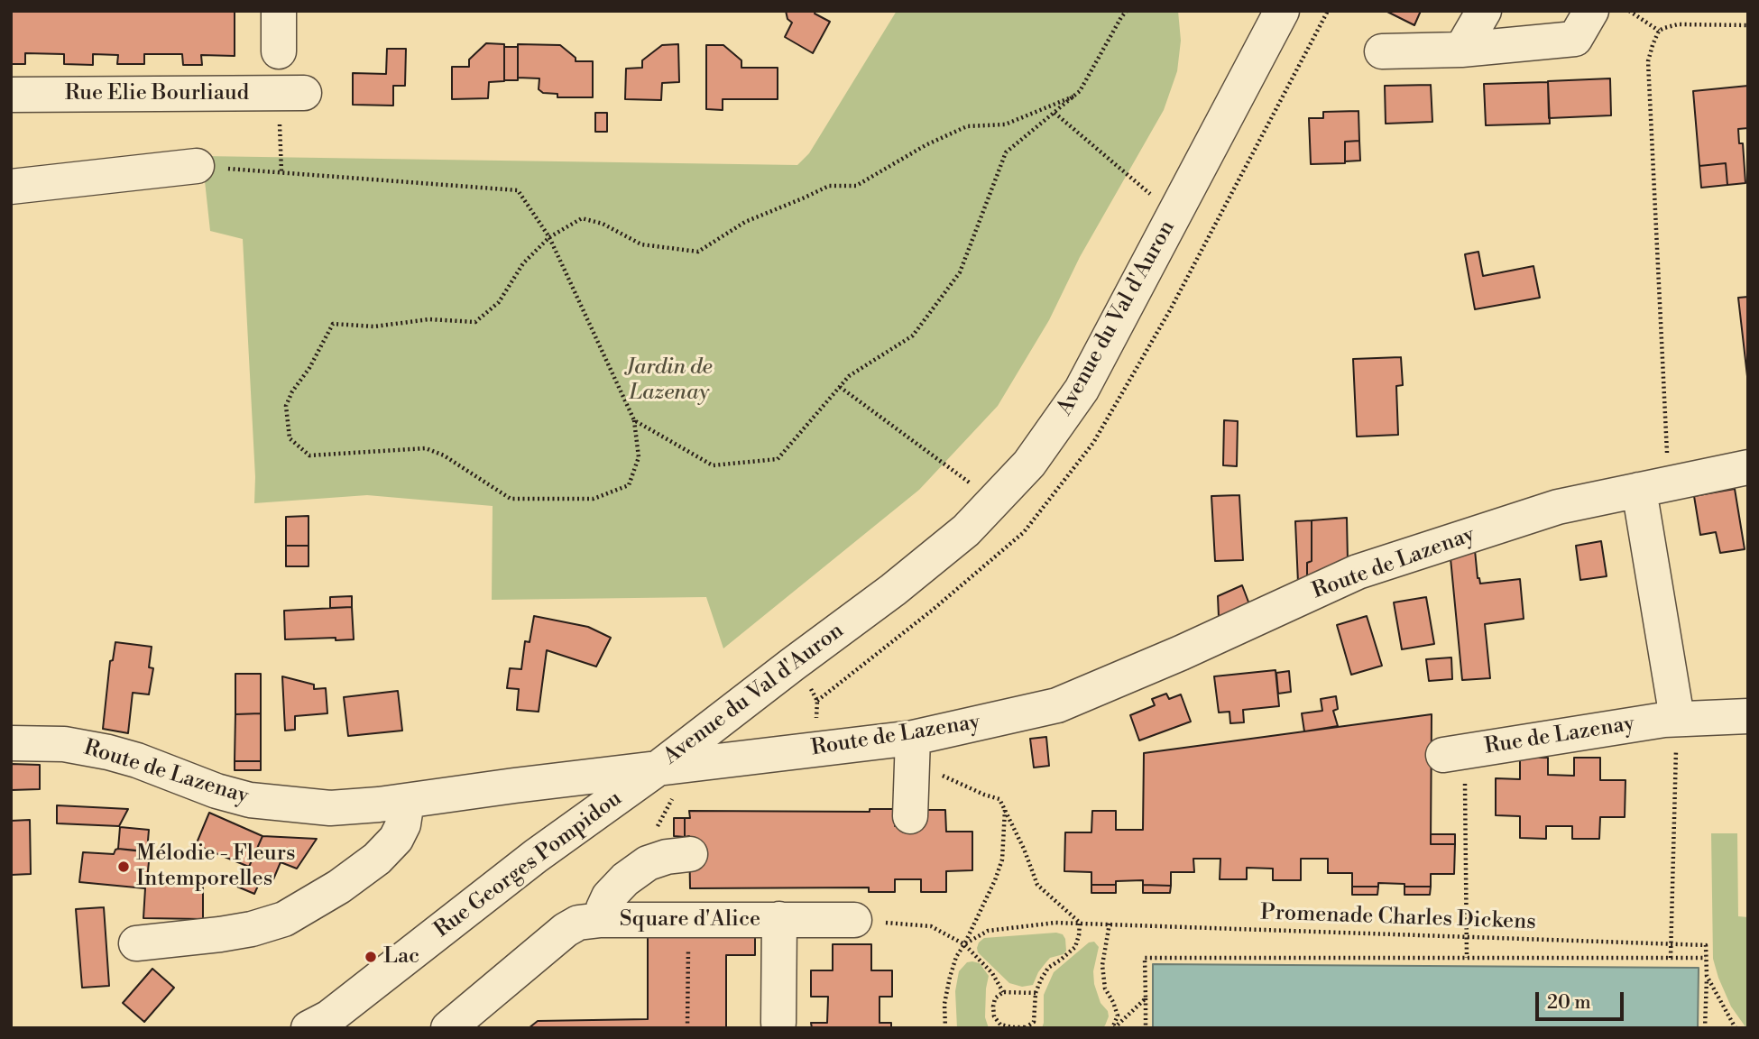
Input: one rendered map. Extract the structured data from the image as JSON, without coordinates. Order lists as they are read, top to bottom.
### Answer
{
  "streets": {
    "street": [
      "Rue Elie Bourliaud",
      "Avenue du Val d'Auron",
      "Route de Lazenay",
      "Rue de Lazenay",
      "Rue Georges Pompidou",
      "Square d'Alice"
    ],
    "path": ["Promenade Charles Dickens"]
  },
  "crossings": [
    ["Avenue du Val d'Auron", "Route de Lazenay"],
    ["Avenue du Val d'Auron", "Rue Georges Pompidou"],
    ["Route de Lazenay", "Rue Georges Pompidou"]
  ],
  "parks": ["Jardin de Lazenay"],
  "places": ["Mélodie - Fleurs Intemporelles", "Lac"],
  "scale_bar": "20 m"
}
